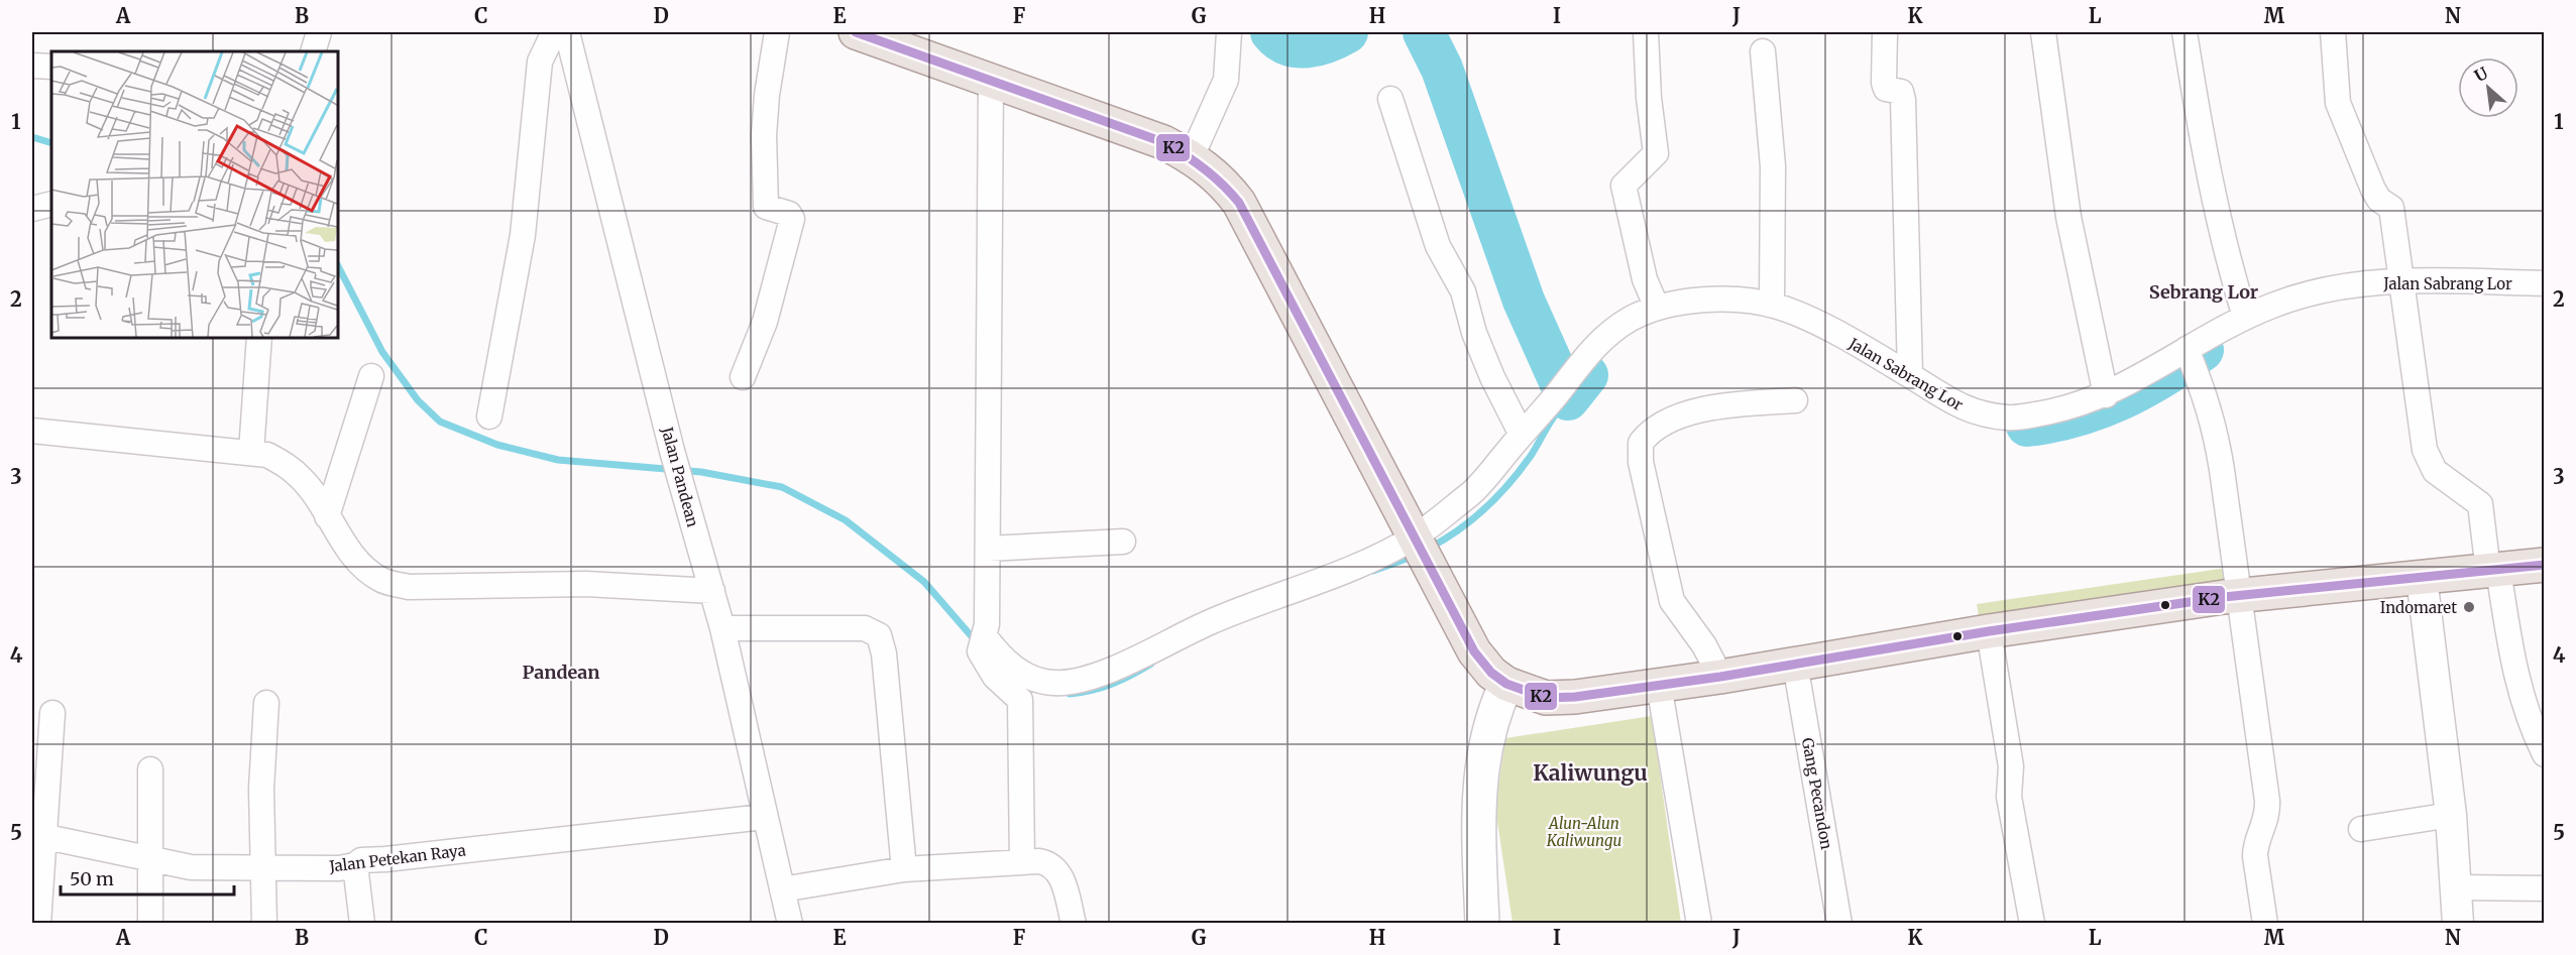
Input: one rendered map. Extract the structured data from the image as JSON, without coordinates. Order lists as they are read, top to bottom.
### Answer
{
  "streets": {
    "street": [
      "Jalan Sabrang Lor",
      "Jalan Pandean",
      "Gang Pecandon",
      "Jalan Petekan Raya"
    ]
  },
  "crossings": [
    ["Jalan Pandean", "Jalan Petekan Raya"]
  ],
  "districts": ["Sebrang Lor", "Pandean", "Kaliwungu"],
  "parks": ["Alun-Alun Kaliwungu"],
  "places": ["Indomaret"],
  "lines": ["transit line K2"],
  "scale_bar": "50 m",
  "north": "top left",
  "grid": {
    "columns": [
      "A",
      "B",
      "C",
      "D",
      "E",
      "F",
      "G",
      "H",
      "I",
      "J",
      "K",
      "L",
      "M",
      "N"
    ],
    "rows": [
      "1",
      "2",
      "3",
      "4",
      "5"
    ]
  }
}
